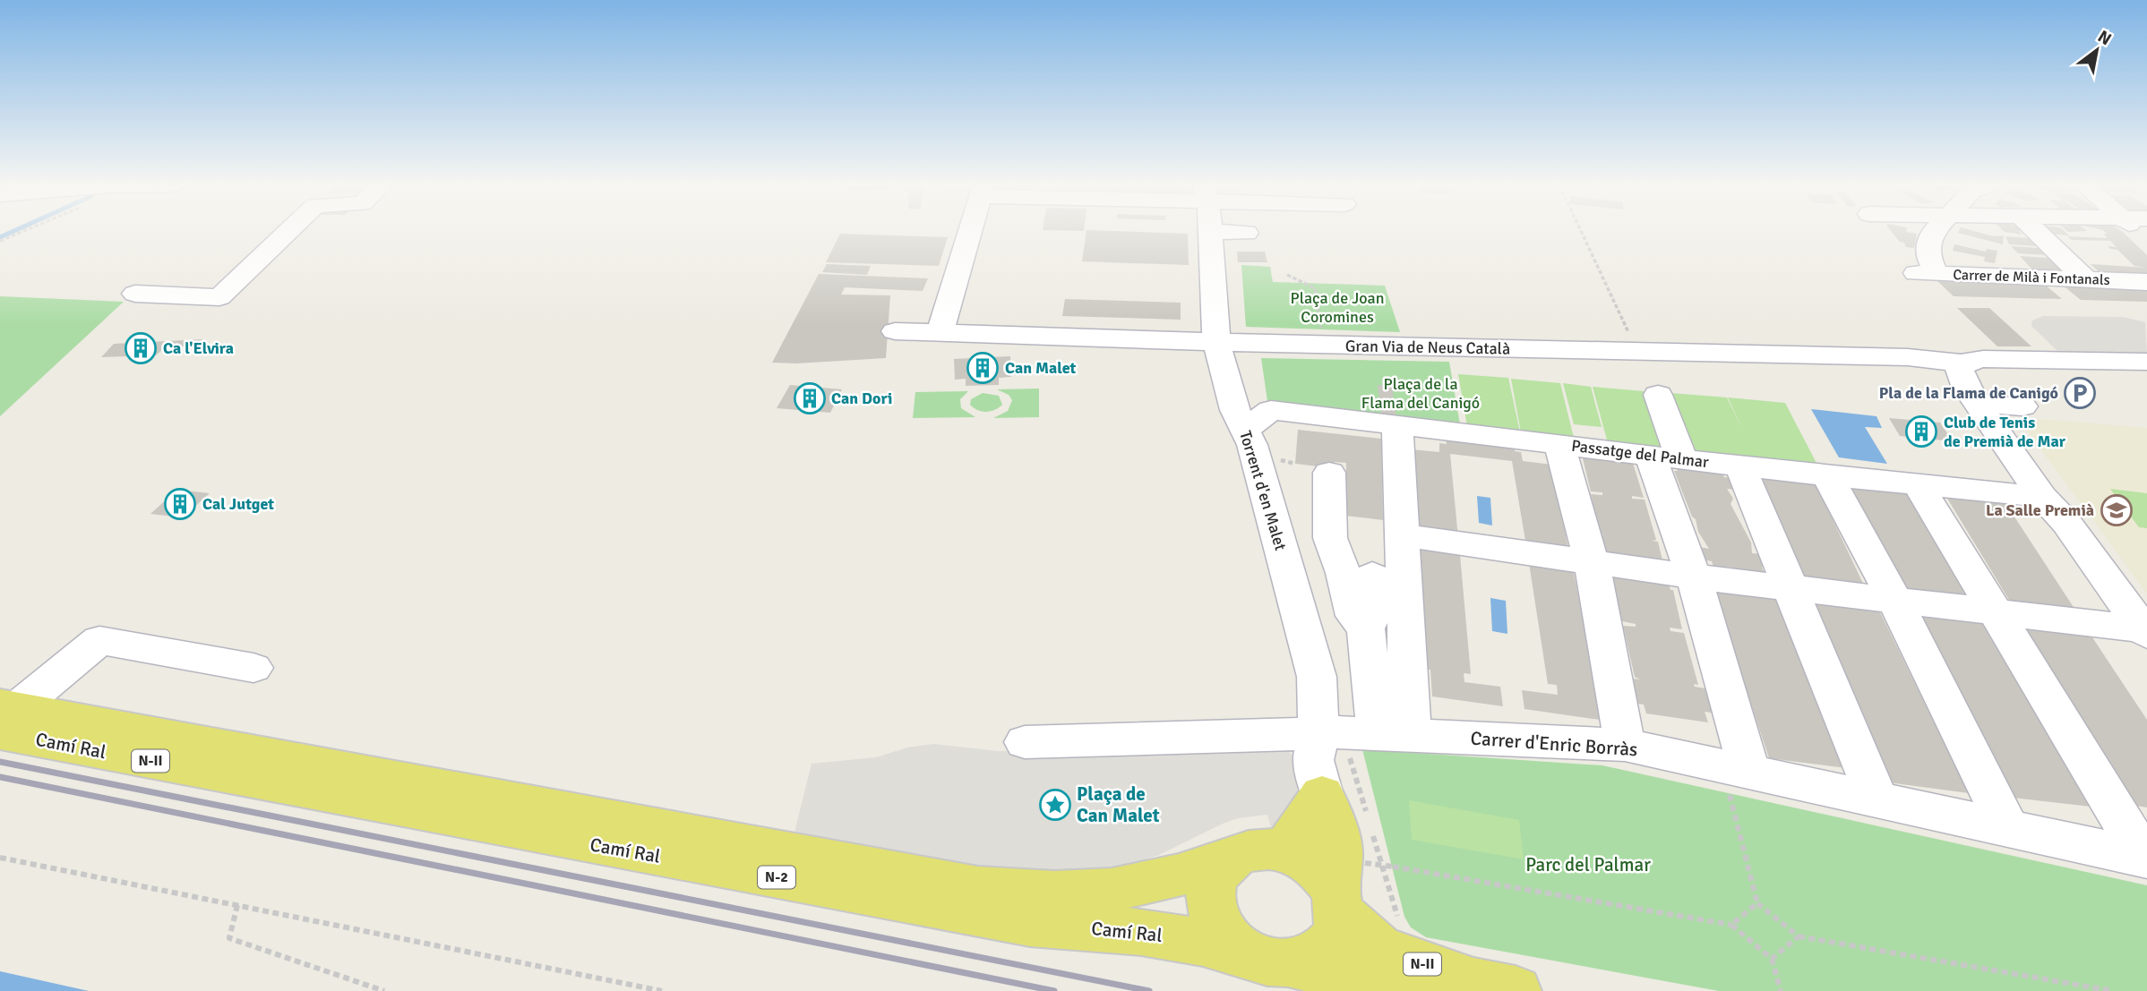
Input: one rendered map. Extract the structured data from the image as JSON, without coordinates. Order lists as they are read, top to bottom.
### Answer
{
  "streets": {
    "main road": ["Camí Ral", "N-II", "N-2"],
    "street": [
      "Carrer de Milà i Fontanals",
      "Gran Via de Neus Català",
      "Passatge del Palmar",
      "Torrent d'en Malet",
      "Carrer d'Enric Borràs"
    ]
  },
  "crossings": [
    ["Gran Via de Neus Català", "Torrent d'en Malet"],
    ["Passatge del Palmar", "Torrent d'en Malet"],
    ["Torrent d'en Malet", "Carrer d'Enric Borràs"],
    ["Camí Ral", "N-II"]
  ],
  "parks": ["Plaça de Joan Coromines", "Plaça de la Flama del Canigó", "Parc del Palmar"],
  "places": {
    "building": [
      "Ca l'Elvira",
      "Can Malet",
      "Can Dori",
      "Club de Tenis de Premià de Mar",
      "Cal Jutget"
    ],
    "parking": ["Pla de la Flama de Canigó"],
    "school or university": ["La Salle Premià"],
    "place": ["Plaça de Can Malet"]
  },
  "north": "top right"
}
